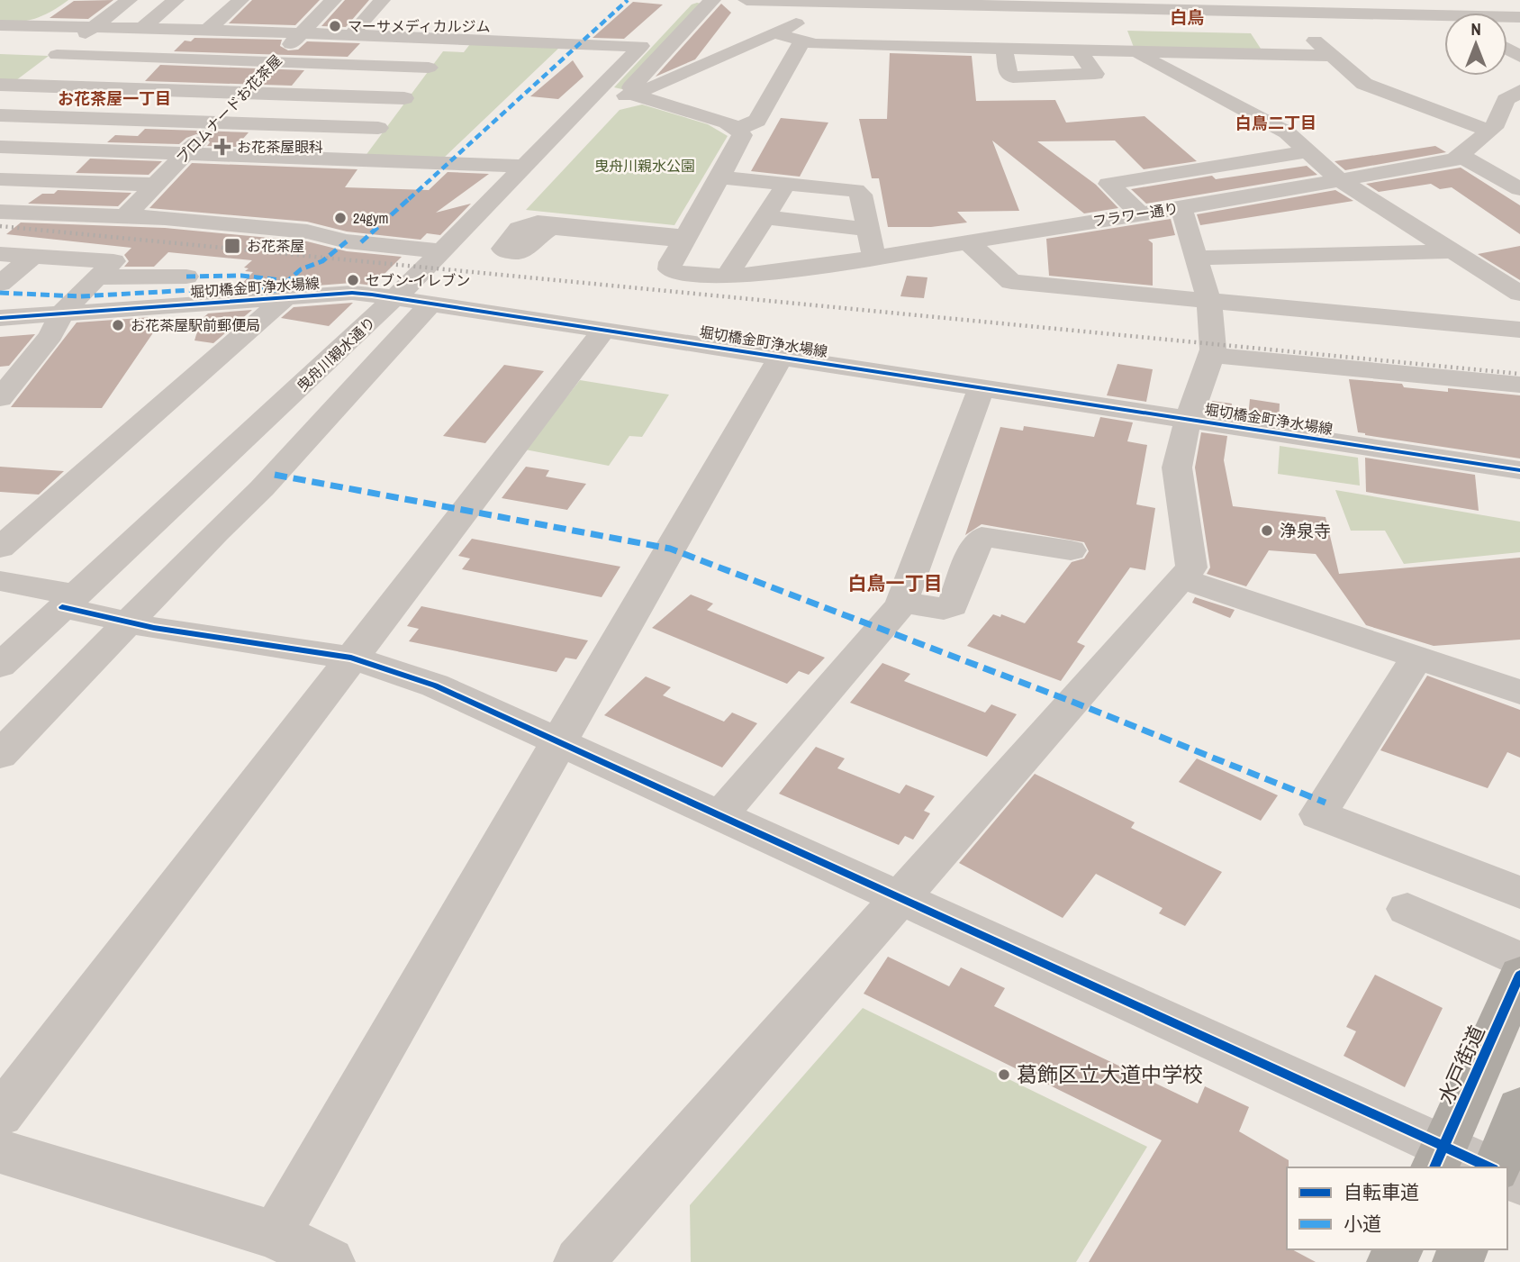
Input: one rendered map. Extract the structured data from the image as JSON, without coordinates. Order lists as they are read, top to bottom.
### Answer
{
  "streets": {
    "highway": ["水戸街道"],
    "street": [
      "プロムナードお花茶屋",
      "フラワー通り",
      "堀切橋金町浄水場線",
      "曳舟川親水通り"
    ]
  },
  "crossings": [
    ["堀切橋金町浄水場線", "曳舟川親水通り"]
  ],
  "districts": [
    "白鳥",
    "お花茶屋一丁目",
    "白鳥二丁目",
    "白鳥一丁目"
  ],
  "parks": ["曳舟川親水公園"],
  "places": {
    "other": [
      "マーサメディカルジム",
      "24gym",
      "セブン-イレブン",
      "お花茶屋駅前郵便局",
      "浄泉寺",
      "葛飾区立大道中学校"
    ],
    "health": ["お花茶屋眼科"],
    "transit": ["お花茶屋"]
  },
  "legend": ["自転車道", "小道"],
  "north": "top"
}
